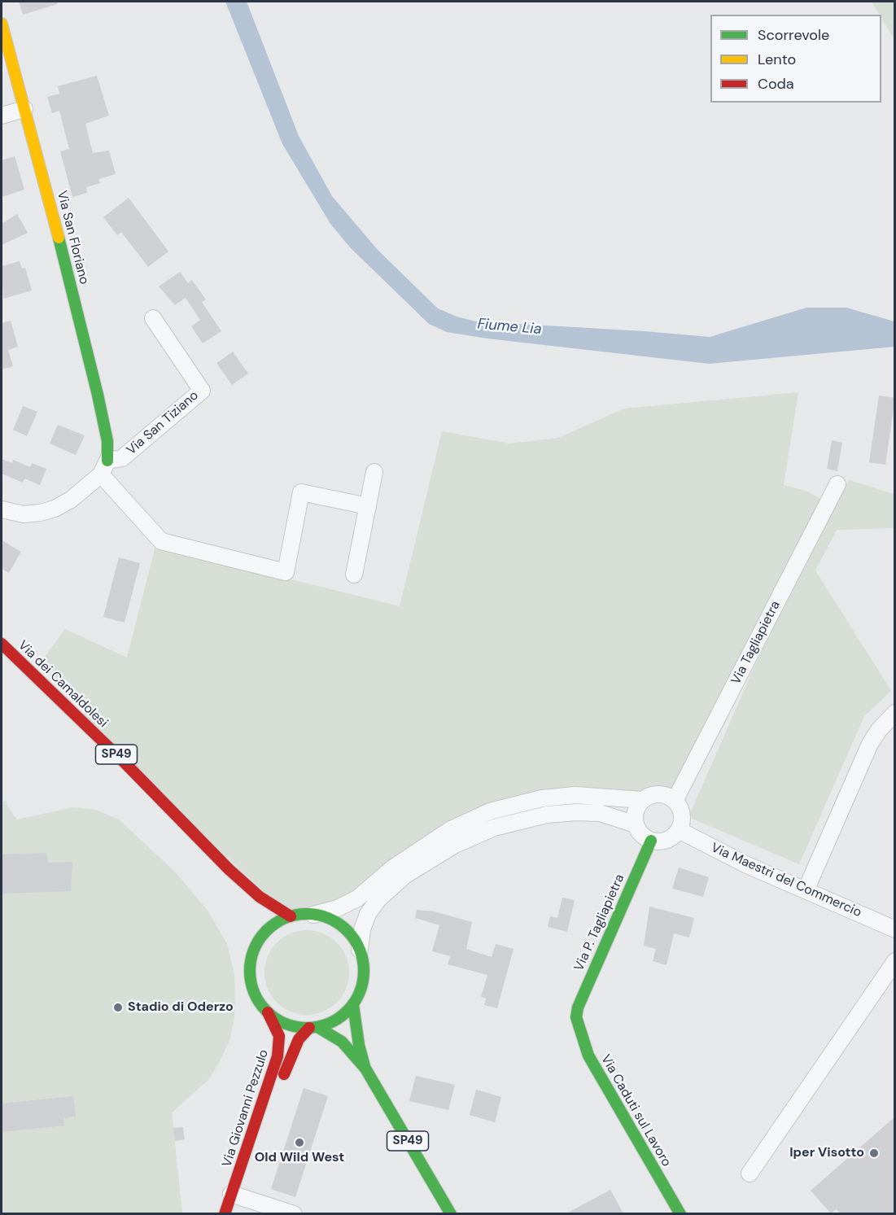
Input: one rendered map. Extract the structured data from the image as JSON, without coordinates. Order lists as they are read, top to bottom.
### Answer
{
  "streets": {
    "street": [
      "Via San Floriano",
      "Via San Tiziano",
      "Via Tagliapietra",
      "Via dei Camaldolesi",
      "SP49",
      "Via Maestri del Commercio",
      "Via P. Tagliapietra",
      "Via Giovanni Pezzulo",
      "Via Caduti sul Lavoro"
    ]
  },
  "crossings": [
    ["Via San Floriano", "Via San Tiziano"],
    ["Via Tagliapietra", "Via Maestri del Commercio"],
    ["Via Tagliapietra", "Via P. Tagliapietra"],
    ["Via dei Camaldolesi", "SP49"],
    ["Via dei Camaldolesi", "Via Giovanni Pezzulo"],
    ["SP49", "Via Giovanni Pezzulo"],
    ["Via Maestri del Commercio", "Via P. Tagliapietra"],
    ["Via P. Tagliapietra", "Via Caduti sul Lavoro"]
  ],
  "water": ["Fiume Lia"],
  "places": ["Stadio di Oderzo", "Old Wild West", "Iper Visotto"],
  "legend": ["Scorrevole", "Lento", "Coda"]
}
